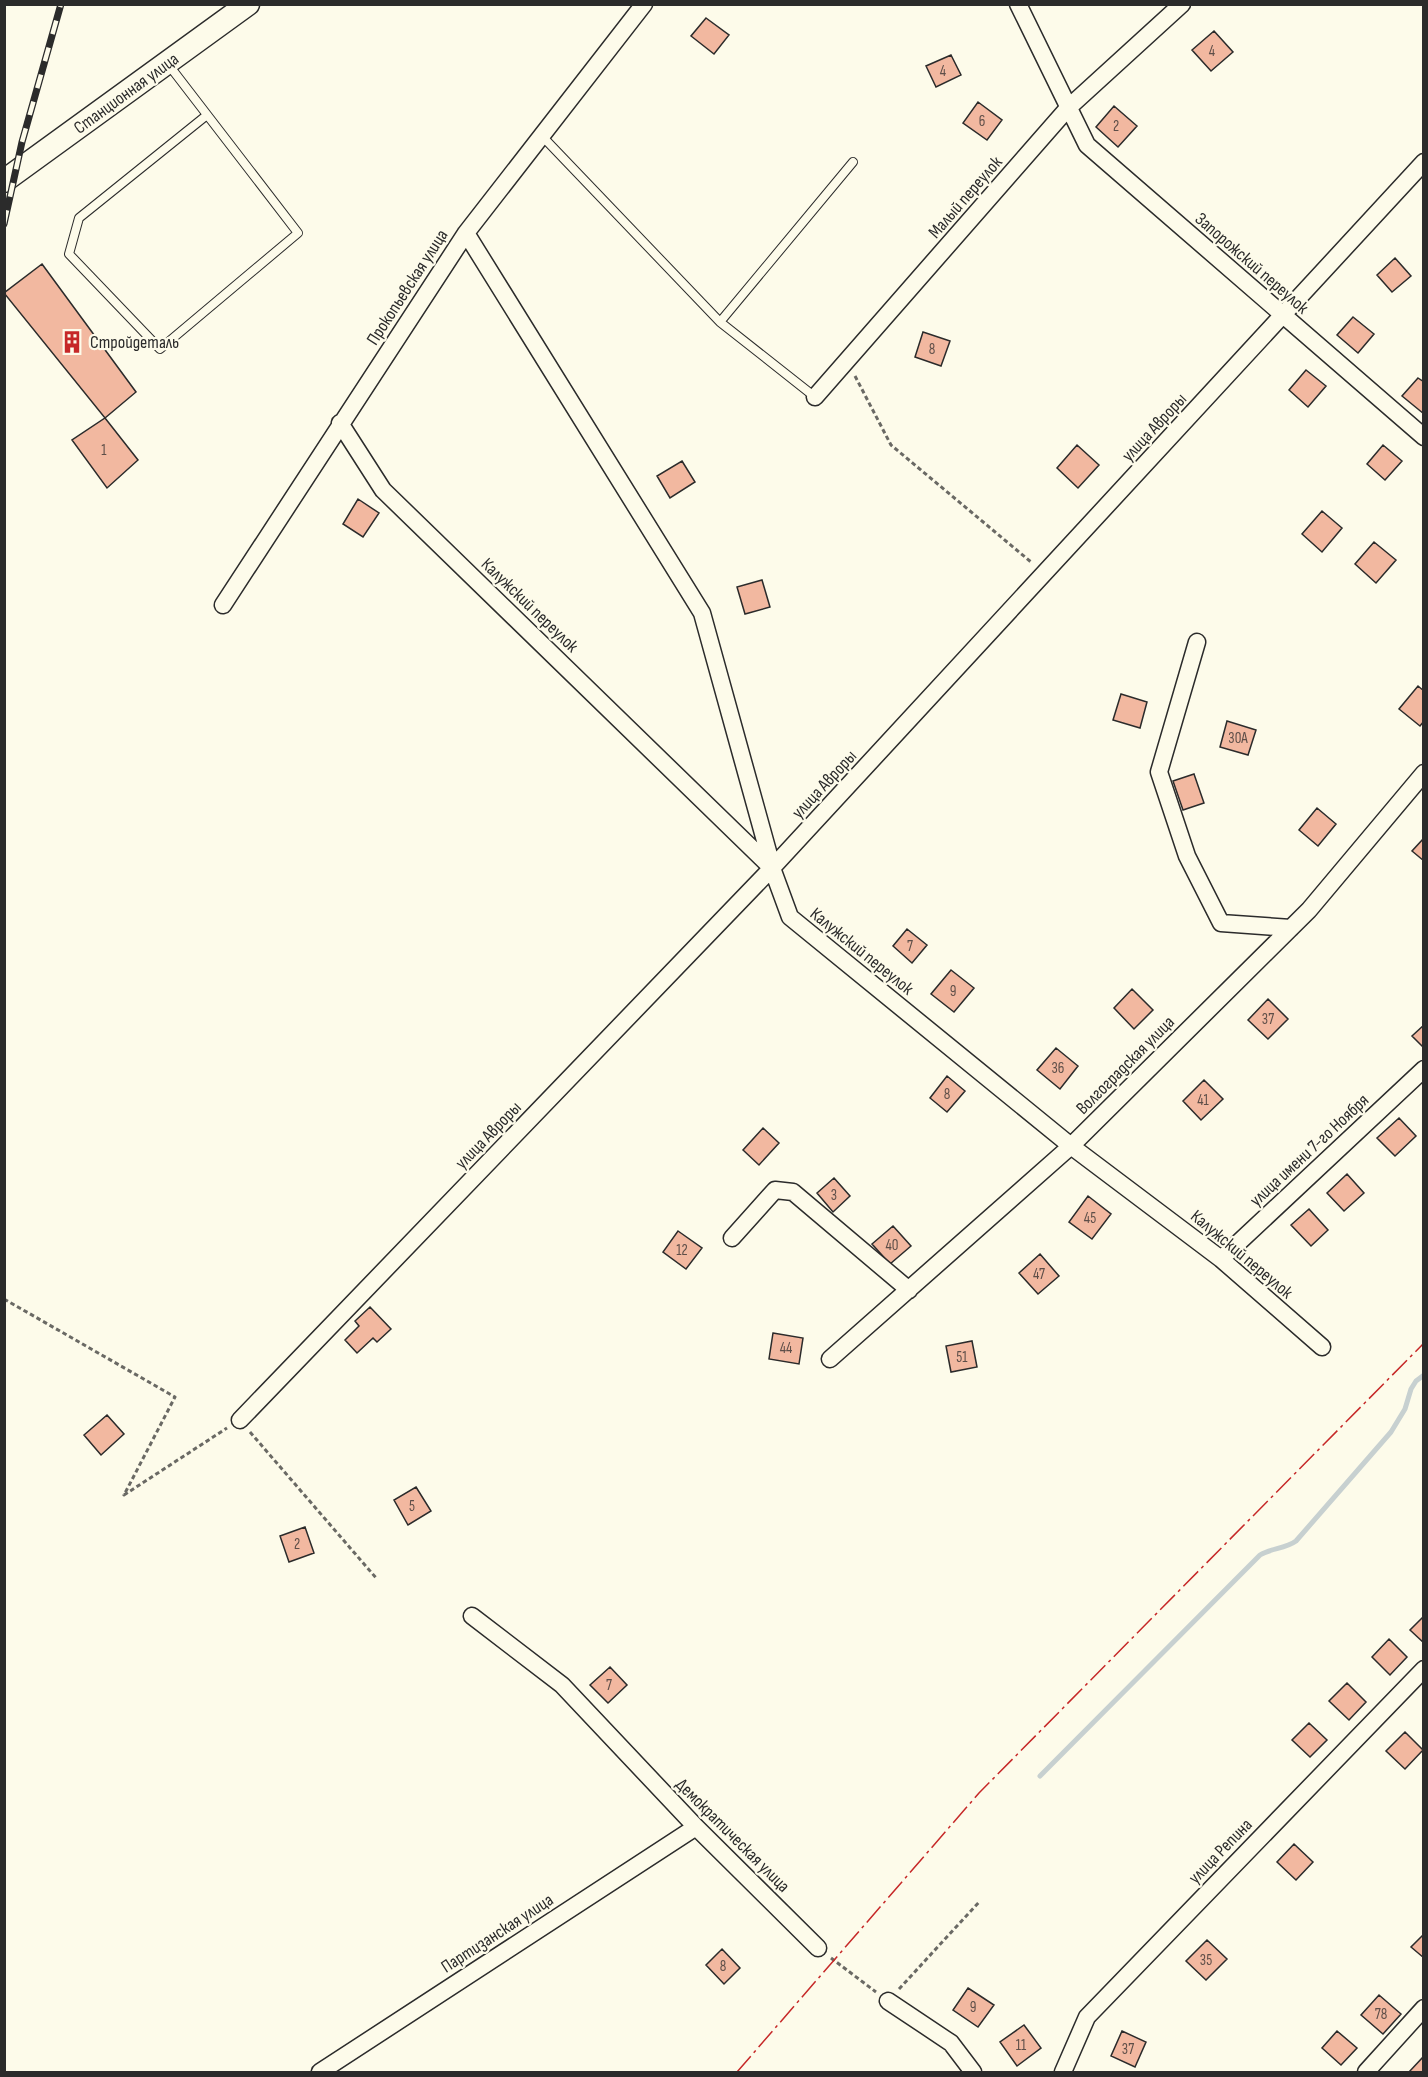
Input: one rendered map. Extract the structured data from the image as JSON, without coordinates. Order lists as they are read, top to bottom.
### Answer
{
  "streets": {
    "main road": ["Станционная улица"],
    "street": [
      "Малый переулок",
      "Запорожский переулок",
      "Прокопьевская улица",
      "улица Авроры",
      "Калужский переулок",
      "Волгоградская улица",
      "улица имени 7-го Ноября",
      "Демократическая улица",
      "улица Репина",
      "Партизанская улица"
    ]
  },
  "crossings": [
    ["Малый переулок", "Запорожский переулок"],
    ["Запорожский переулок", "улица Авроры"],
    ["Прокопьевская улица", "Калужский переулок"],
    ["улица Авроры", "Калужский переулок"],
    ["Калужский переулок", "Волгоградская улица"],
    ["Калужский переулок", "улица имени 7-го Ноября"],
    ["Демократическая улица", "Партизанская улица"]
  ],
  "places": {
    "building": ["Стройдеталь"]
  },
  "house_numbers": [
    "4",
    "4",
    "6",
    "2",
    "8",
    "1",
    "30А",
    "7",
    "9",
    "37",
    "36",
    "8",
    "41",
    "3",
    "45",
    "40",
    "12",
    "47",
    "44",
    "51",
    "5",
    "2",
    "7",
    "35",
    "8",
    "9",
    "78",
    "11",
    "37"
  ]
}
